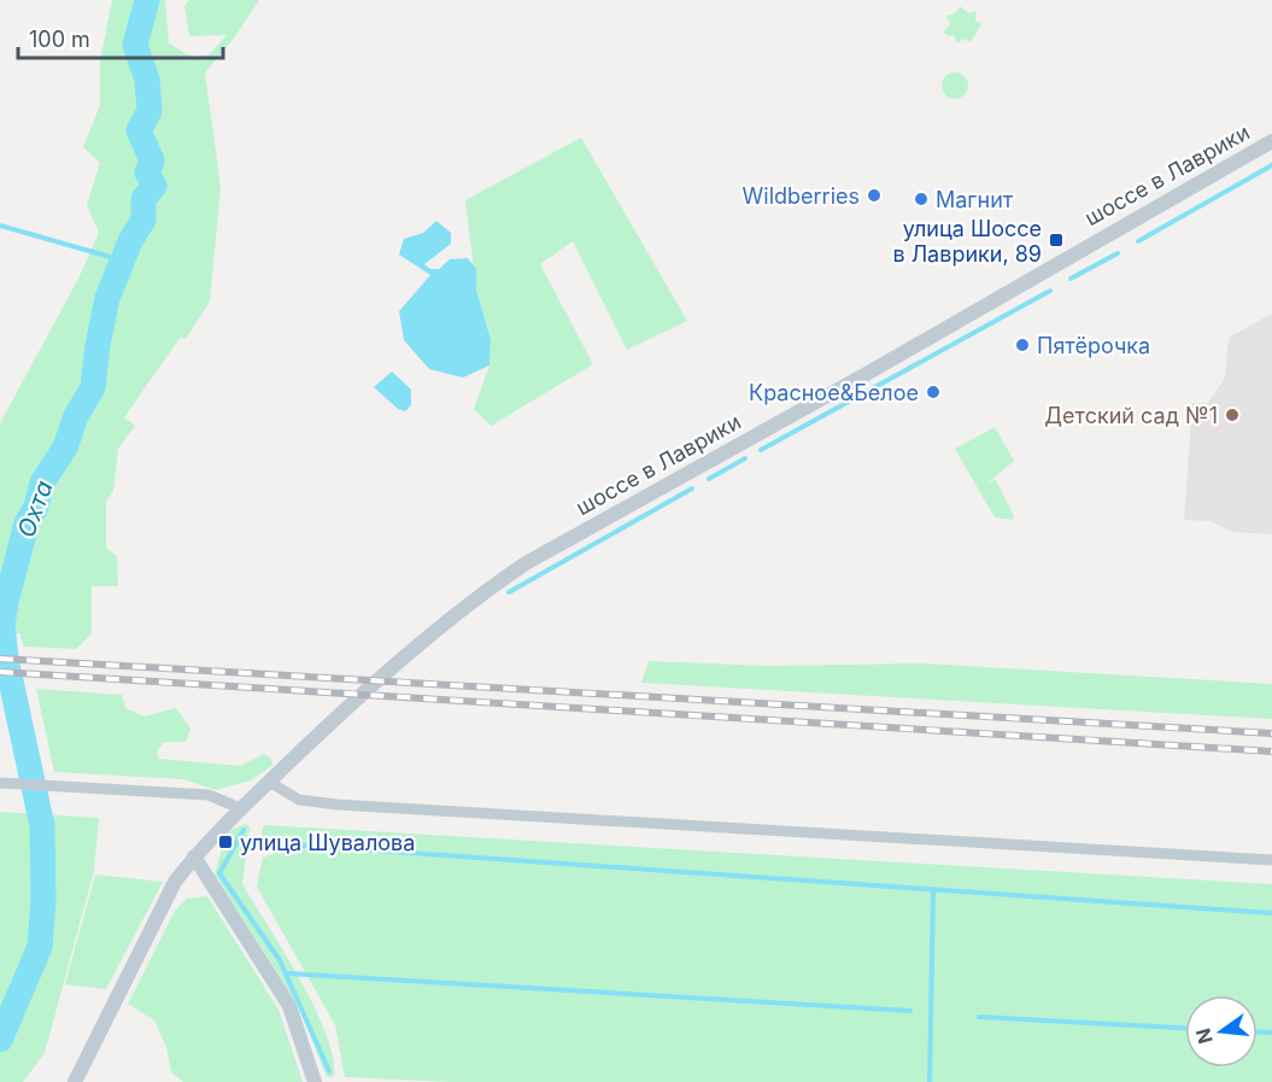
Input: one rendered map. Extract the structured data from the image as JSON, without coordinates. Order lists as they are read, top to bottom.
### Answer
{
  "streets": {
    "street": ["шоссе в Лаврики"]
  },
  "water": ["Охта"],
  "places": {
    "other": [
      "Wildberries",
      "Магнит",
      "Пятёрочка",
      "Красное&Белое",
      "Детский сад №1"
    ],
    "transit": ["улица Шоссе в Лаврики, 89", "улица Шувалова"]
  },
  "scale_bar": "100 m",
  "north": "left"
}
